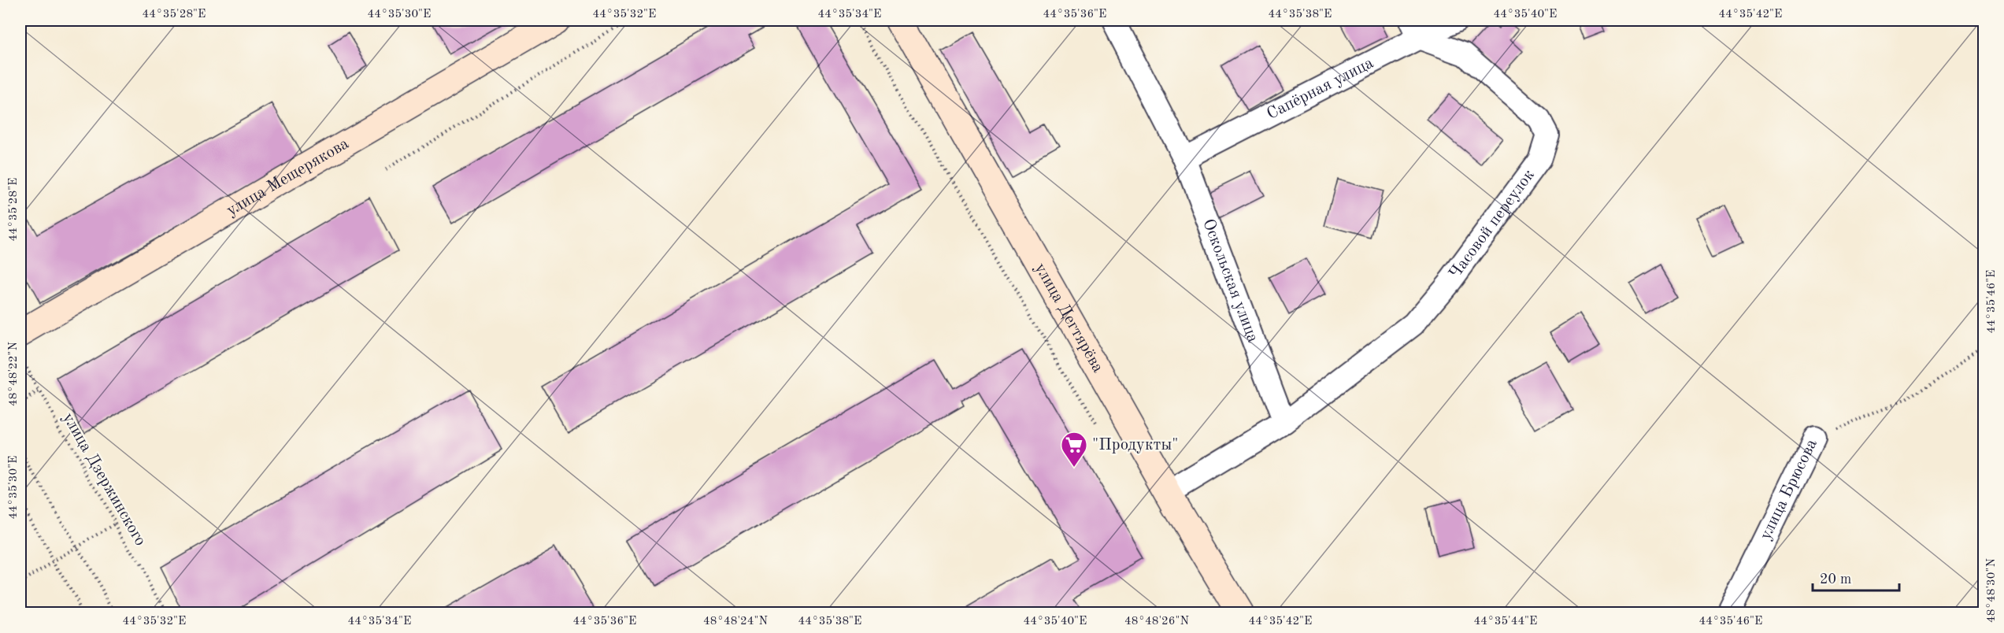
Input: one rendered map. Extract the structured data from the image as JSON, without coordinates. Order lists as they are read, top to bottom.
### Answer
{
  "streets": {
    "street": [
      "Сапёрная улица",
      "улица Мещерякова",
      "Часовой переулок",
      "Оскольская улица",
      "улица Дегтярёва",
      "улица Брюсова"
    ],
    "path": ["улица Дзержинского"]
  },
  "crossings": [
    ["Сапёрная улица", "Часовой переулок"],
    ["Сапёрная улица", "Оскольская улица"],
    ["Часовой переулок", "Оскольская улица"]
  ],
  "places": {
    "supermarket": ["\"Продукты\""]
  },
  "scale_bar": "20 m",
  "coordinates": [
    "44°35'28\"E",
    "44°35'30\"E",
    "44°35'32\"E",
    "44°35'34\"E",
    "44°35'36\"E",
    "44°35'38\"E",
    "44°35'40\"E",
    "44°35'42\"E",
    "44°35'46\"E",
    "48°48'22\"N",
    "48°48'30\"N",
    "48°48'24\"N",
    "48°48'26\"N",
    "44°35'44\"E"
  ]
}
